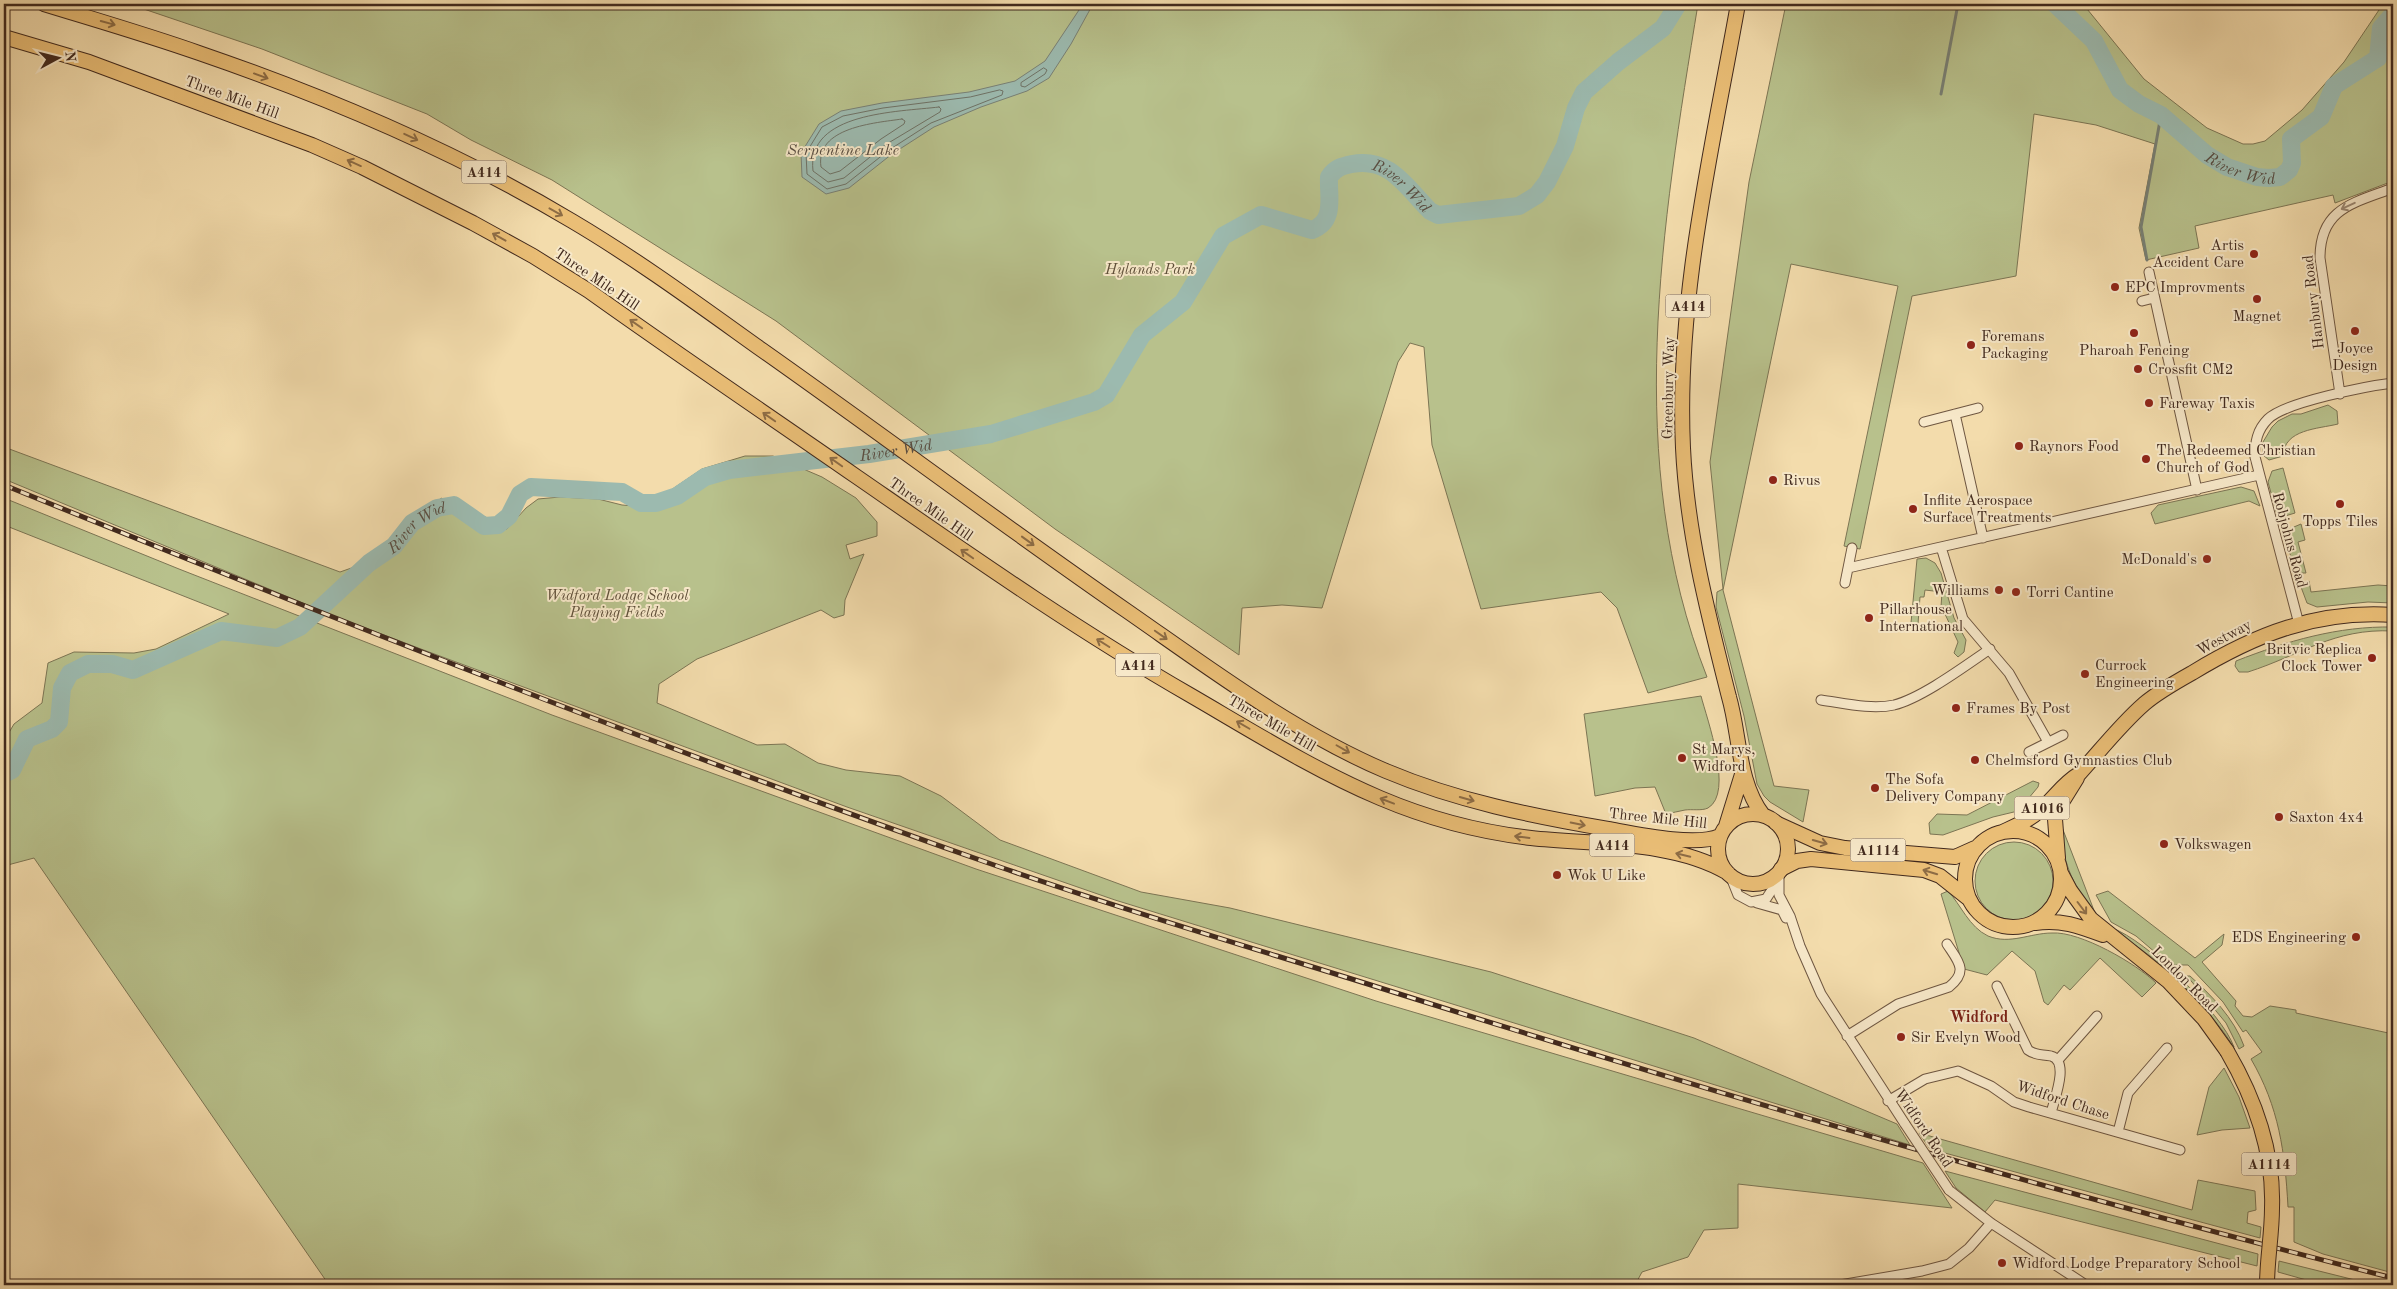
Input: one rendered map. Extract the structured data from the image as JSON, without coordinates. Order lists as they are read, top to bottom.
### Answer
{
  "streets": {
    "main road": [
      "Three Mile Hill",
      "A414",
      "Greenbury Way",
      "Westway",
      "A1016",
      "A1114",
      "London Road"
    ],
    "street": [
      "Hanbury Road",
      "Robjohns Road",
      "Widford Chase",
      "Widford Road"
    ]
  },
  "crossings": [
    ["Three Mile Hill", "A414"],
    ["Three Mile Hill", "Greenbury Way"],
    ["Three Mile Hill", "A1114"],
    ["Three Mile Hill", "Widford Road"],
    ["A414", "Greenbury Way"],
    ["A414", "A1114"],
    ["A414", "Widford Road"],
    ["Hanbury Road", "Robjohns Road"],
    ["Greenbury Way", "A1114"],
    ["Greenbury Way", "Widford Road"],
    ["Robjohns Road", "Westway"],
    ["Westway", "A1114"],
    ["Westway", "London Road"],
    ["A1114", "London Road"],
    ["A1114", "Widford Road"],
    ["Widford Chase", "Widford Road"]
  ],
  "one_way": ["Hanbury Road"],
  "districts": ["Widford"],
  "water": ["Serpentine Lake", "River Wid"],
  "parks": ["Hylands Park", "Widford Lodge School Playing Fields"],
  "places": [
    "Artis Accident Care",
    "EPC Improvments",
    "Magnet",
    "Joyce Design",
    "Pharoah Fencing",
    "Foremans Packaging",
    "Crossfit CM2",
    "Fareway Taxis",
    "Raynors Food",
    "The Redeemed Christian Church of God",
    "Rivus",
    "Topps Tiles",
    "Inflite Aerospace Surface Treatments",
    "McDonald's",
    "Williams",
    "Torri Cantine",
    "Pillarhouse International",
    "Britvic Replica Clock Tower",
    "Currock Engineering",
    "Frames By Post",
    "St Marys, Widford",
    "Chelmsford Gymnastics Club",
    "The Sofa Delivery Company",
    "Saxton 4x4",
    "Volkswagen",
    "Wok U Like",
    "EDS Engineering",
    "Sir Evelyn Wood",
    "Widford Lodge Preparatory School"
  ],
  "north": "right"
}
